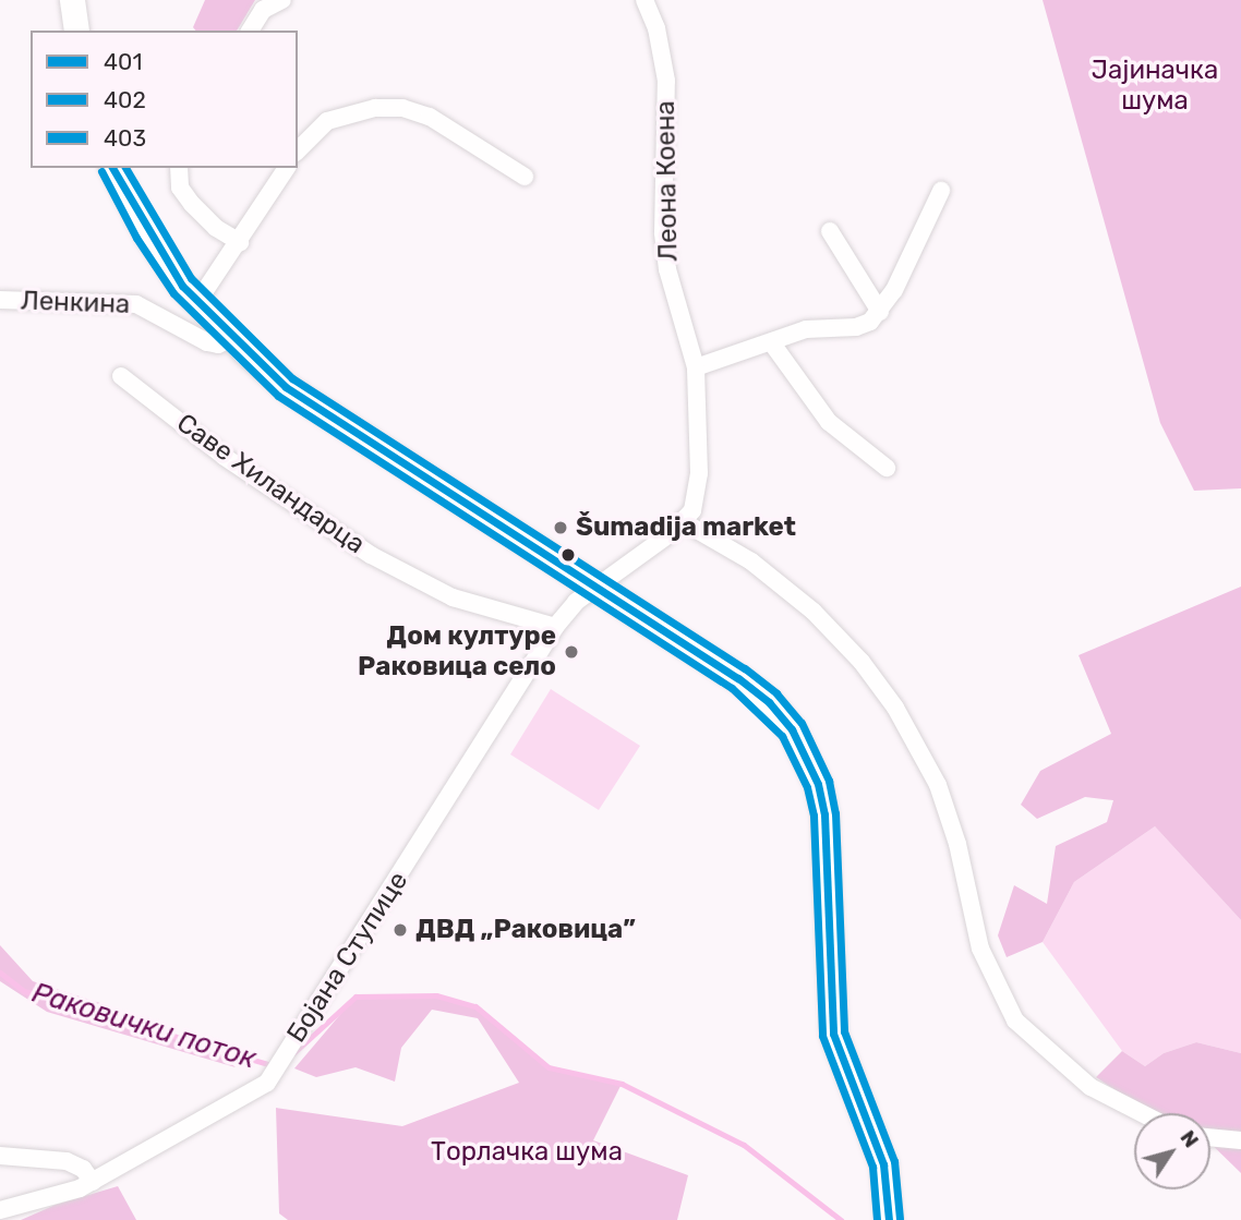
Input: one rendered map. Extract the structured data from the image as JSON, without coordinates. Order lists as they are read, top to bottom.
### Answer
{
  "streets": {
    "street": [
      "Леона Коена",
      "Ленкина",
      "Саве Хиландарца",
      "Бојана Ступице"
    ]
  },
  "crossings": [
    ["Саве Хиландарца", "Бојана Ступице"]
  ],
  "water": ["Раковички поток"],
  "parks": ["Јајиначка шума", "Торлачка шума"],
  "places": ["Šumadija market", "Дом културе Раковица село", "ДВД „Раковица”"],
  "lines": ["transit line 401", "transit line 403", "transit line 402"],
  "legend": ["401", "402", "403"],
  "north": "top right"
}
